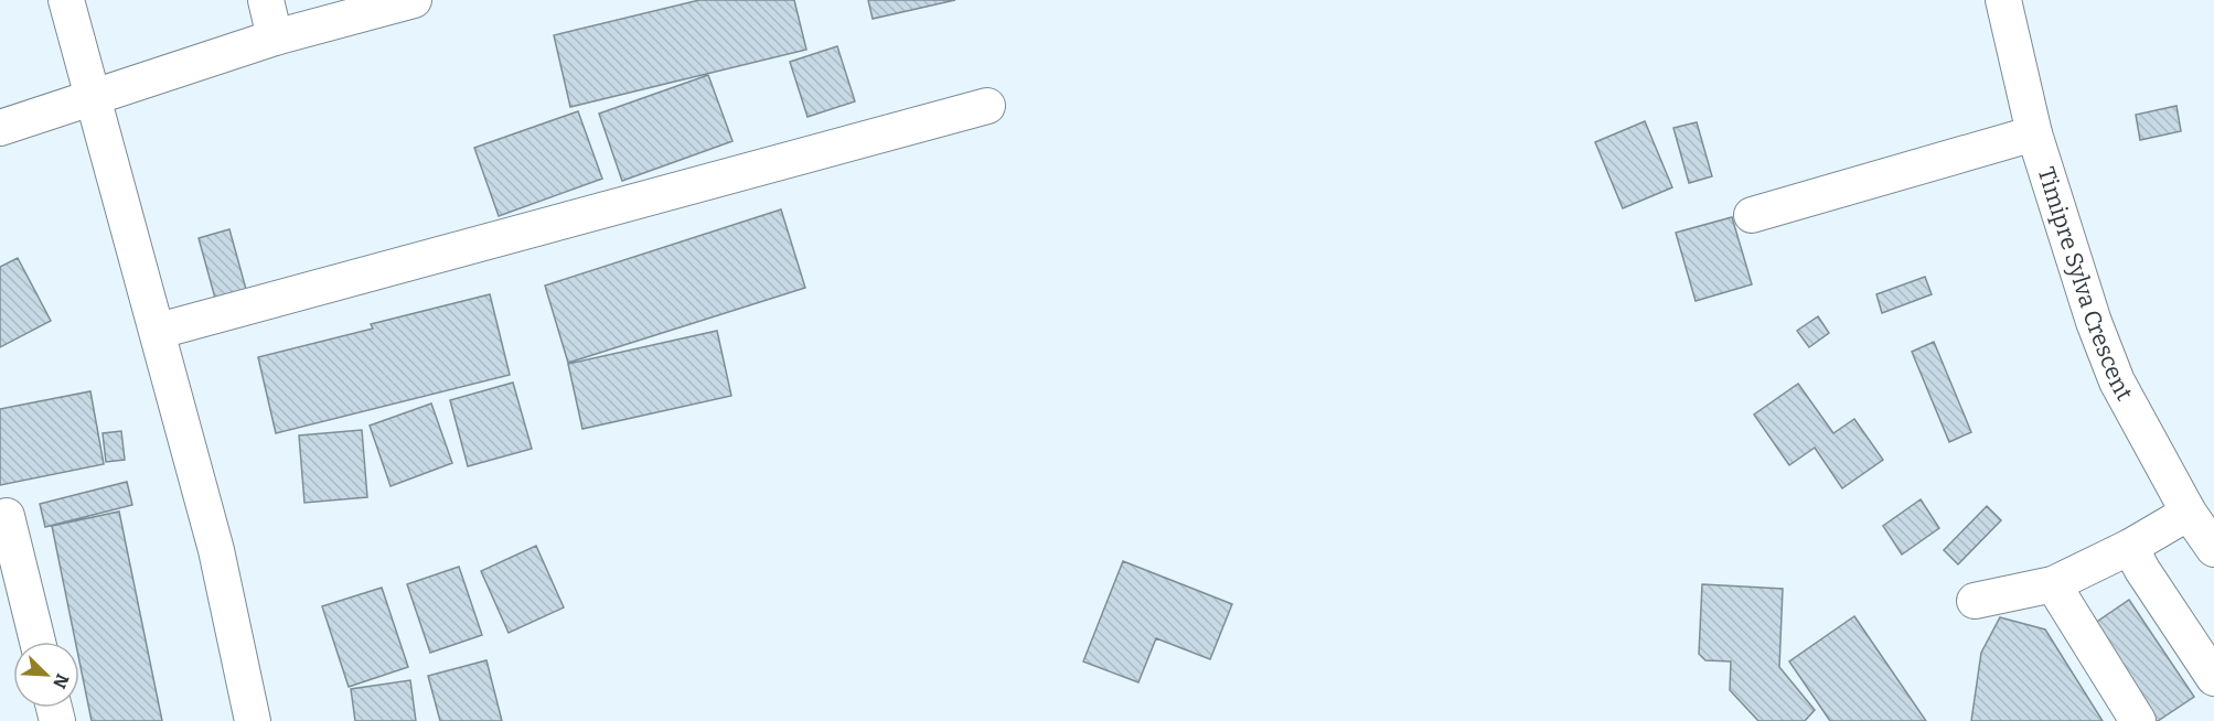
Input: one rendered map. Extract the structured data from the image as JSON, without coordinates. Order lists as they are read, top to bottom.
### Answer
{
  "streets": {
    "street": ["Timipre Sylva Crescent"]
  },
  "north": "bottom right"
}
